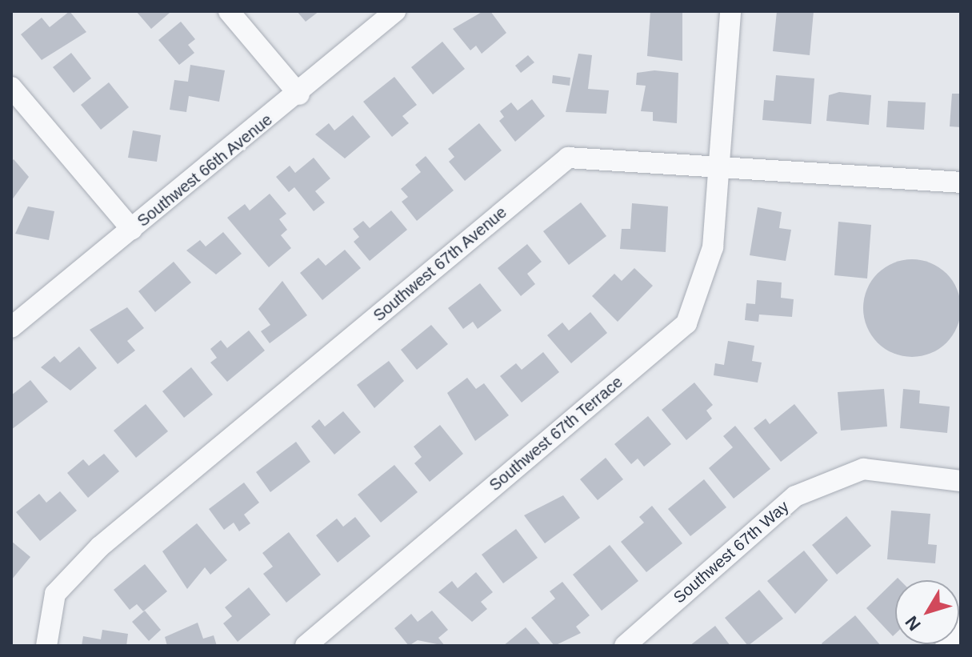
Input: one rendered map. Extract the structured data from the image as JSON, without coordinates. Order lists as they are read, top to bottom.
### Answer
{
  "streets": {
    "street": [
      "Southwest 66th Avenue",
      "Southwest 67th Avenue",
      "Southwest 67th Terrace",
      "Southwest 67th Way"
    ]
  },
  "crossings": [
    ["Southwest 67th Avenue", "Southwest 67th Terrace"]
  ],
  "north": "bottom left"
}
